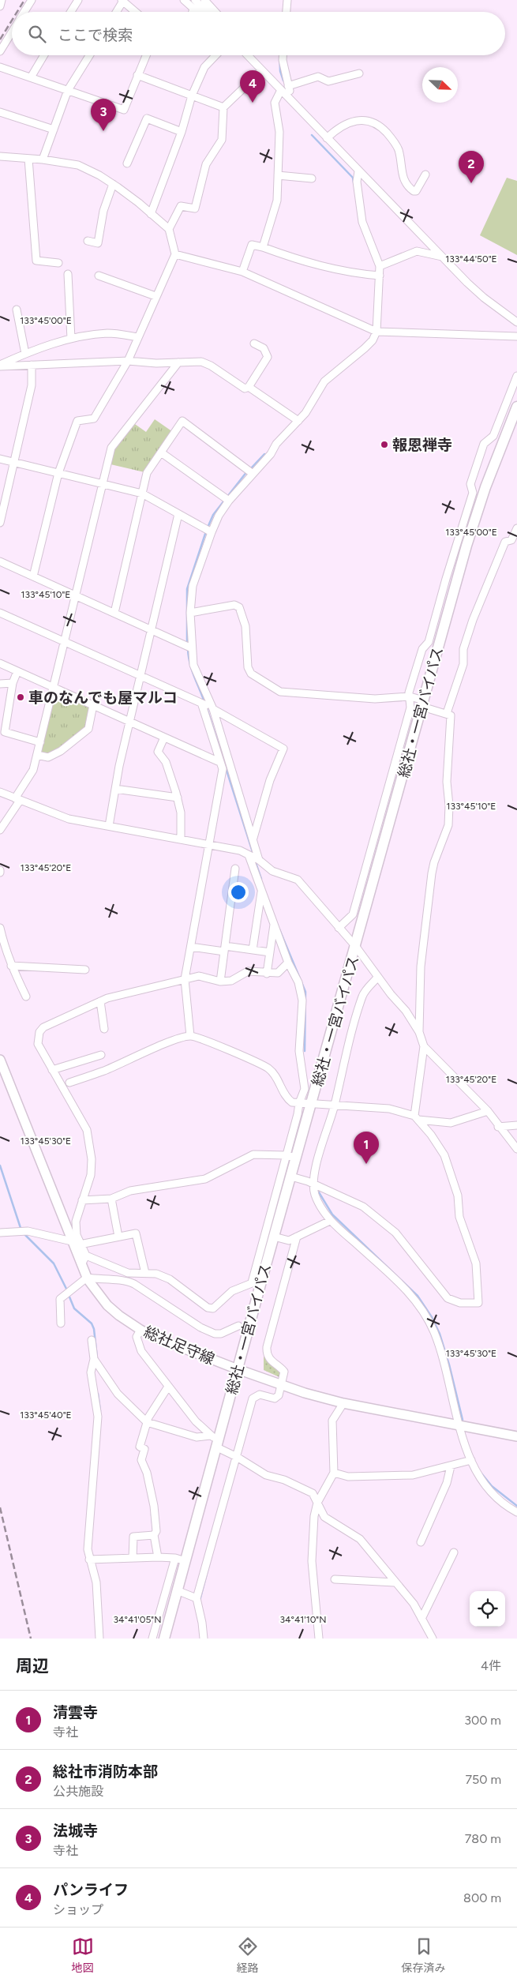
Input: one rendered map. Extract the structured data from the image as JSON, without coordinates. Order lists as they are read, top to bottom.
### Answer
{
  "streets": {
    "highway": ["総社・一宮バイパス"],
    "main road": ["総社足守線"]
  },
  "crossings": [
    ["総社・一宮バイパス", "総社足守線"]
  ],
  "places": ["報恩禅寺", "車のなんでも屋マルコ"],
  "north": "bottom right",
  "page": {
    "search": "ここで検索",
    "pins": [
      "4",
      "3",
      "2",
      "1"
    ],
    "heading": ["周辺", "4件"],
    "list": [
      {
        "mark": "1",
        "name": "清雲寺",
        "note": "寺社",
        "value": "300 m"
      },
      {
        "mark": "2",
        "name": "総社市消防本部",
        "note": "公共施設",
        "value": "750 m"
      },
      {
        "mark": "3",
        "name": "法城寺",
        "note": "寺社",
        "value": "780 m"
      },
      {
        "mark": "4",
        "name": "パンライフ",
        "note": "ショップ",
        "value": "800 m"
      }
    ],
    "nav": ["地図", "経路", "保存済み"]
  },
  "coordinates": [
    "133°44'50\"E",
    "133°45'00\"E",
    "133°45'10\"E",
    "133°45'20\"E",
    "133°45'30\"E",
    "133°45'40\"E",
    "34°41'05\"N",
    "34°41'10\"N"
  ]
}
